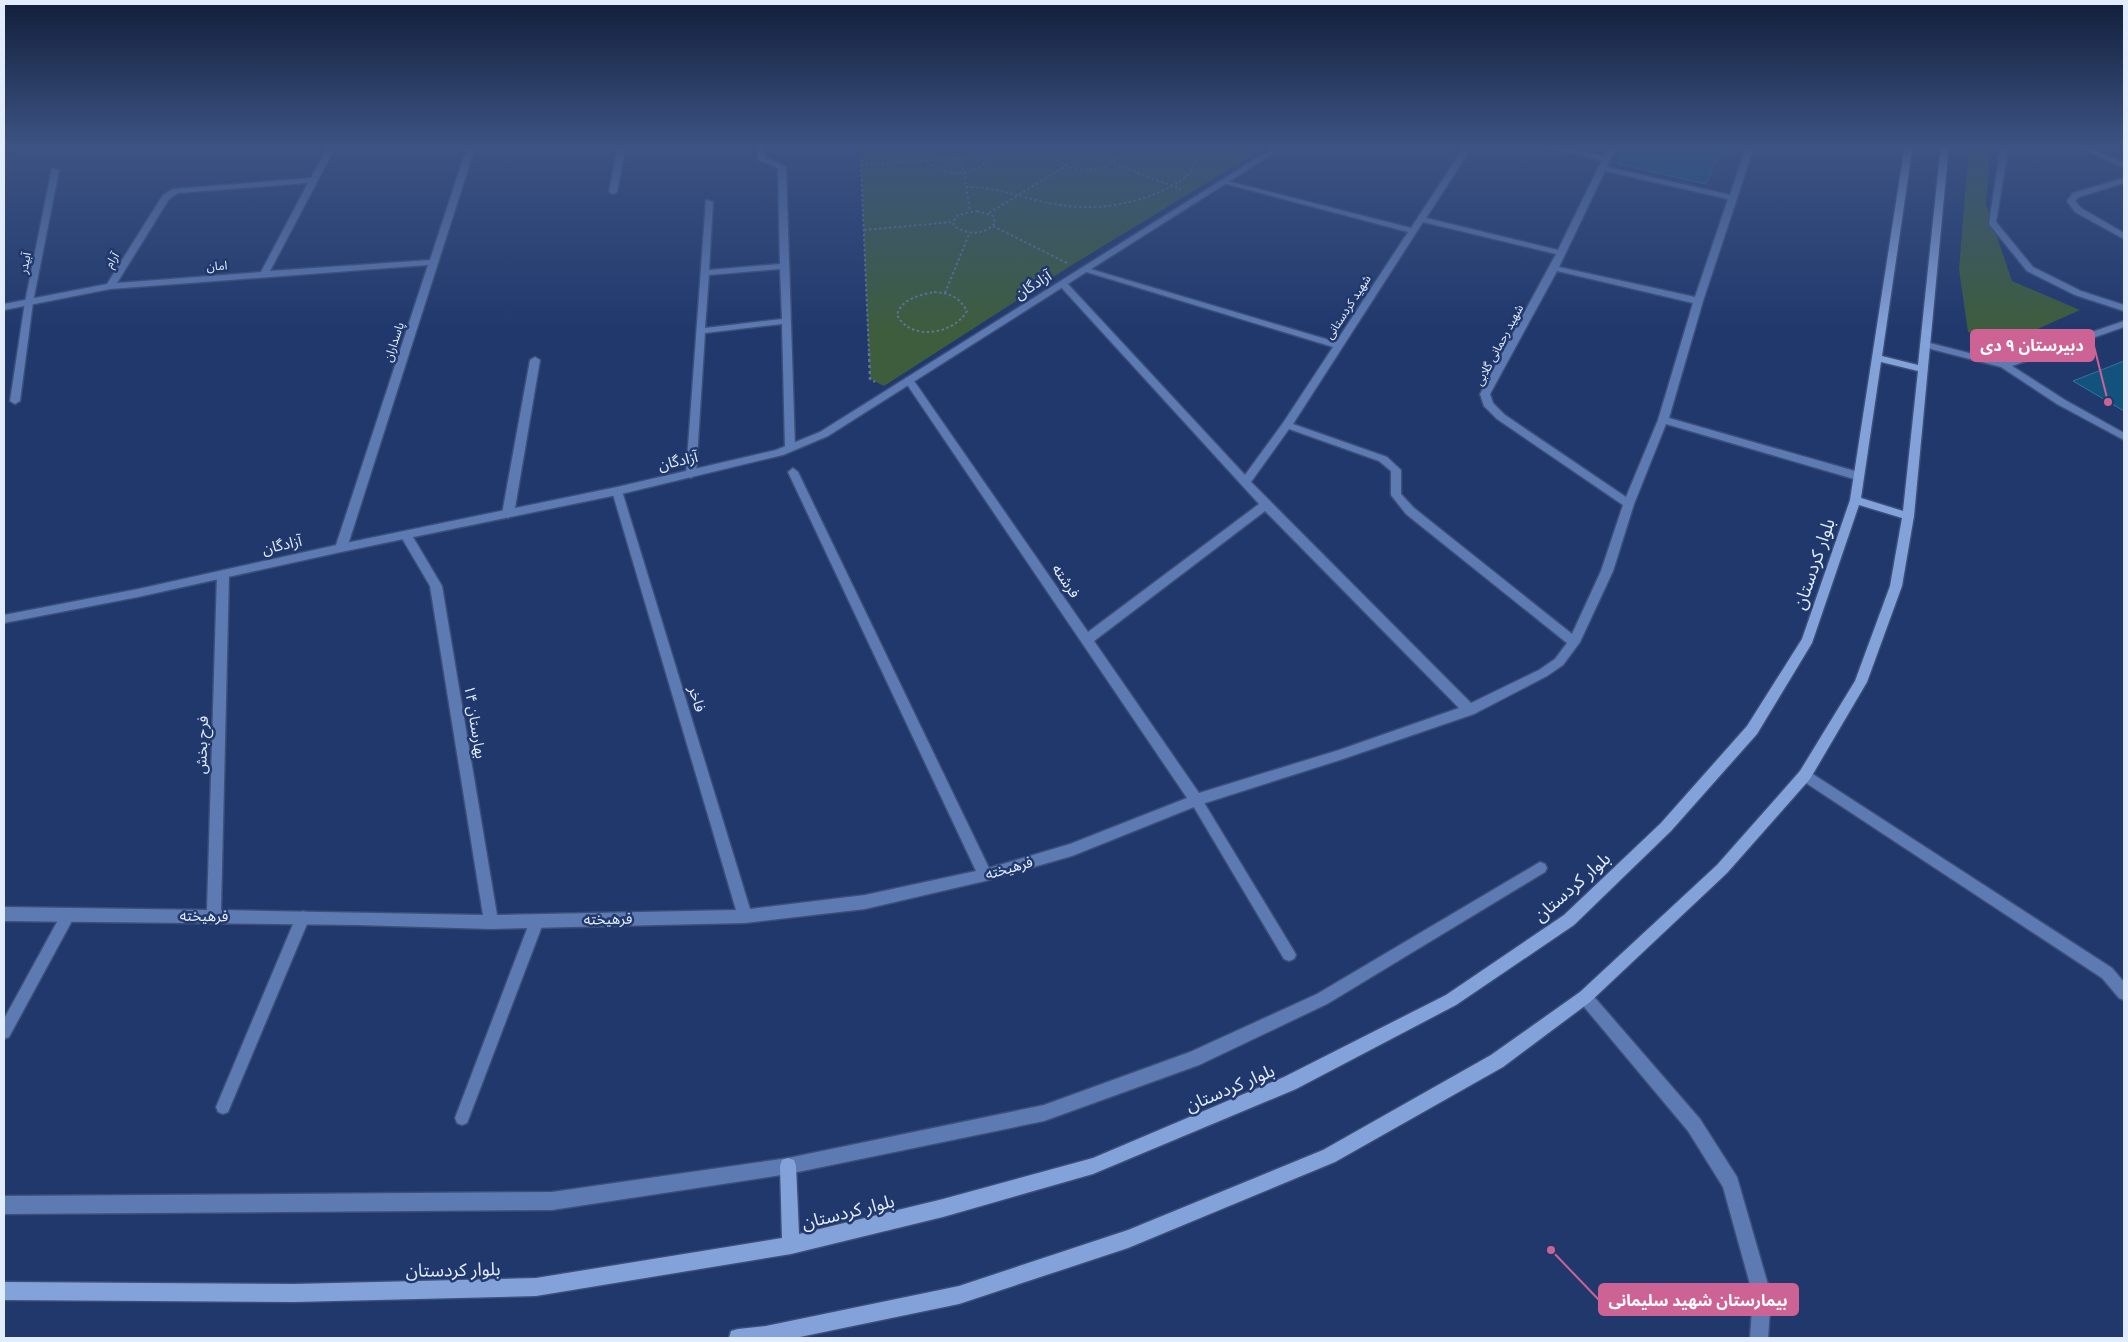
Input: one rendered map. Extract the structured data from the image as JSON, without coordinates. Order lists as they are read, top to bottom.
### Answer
{
  "streets": {
    "main road": ["بلوار کردستان"],
    "street": [
      "آرام",
      "امان",
      "آزادگان",
      "شهید کردستانی",
      "پاسداران",
      "شهید رحمانی گلابی",
      "فرشته",
      "فاخر",
      "بهارستان ۱۴",
      "فرح بخش",
      "فرهیخته"
    ],
    "lane": ["آبیدر"]
  },
  "crossings": [
    ["آرام", "امان"],
    ["آبیدر", "امان"],
    ["امان", "پاسداران"],
    ["آزادگان", "پاسداران"],
    ["آزادگان", "فرشته"],
    ["آزادگان", "فاخر"],
    ["آزادگان", "بهارستان ۱۴"],
    ["آزادگان", "فرح بخش"],
    ["شهید رحمانی گلابی", "فرهیخته"],
    ["فرشته", "فرهیخته"],
    ["فاخر", "فرهیخته"],
    ["بهارستان ۱۴", "فرهیخته"],
    ["فرح بخش", "فرهیخته"]
  ],
  "places": ["دبیرستان ۹ دی", "بیمارستان شهید سلیمانی"]
}
